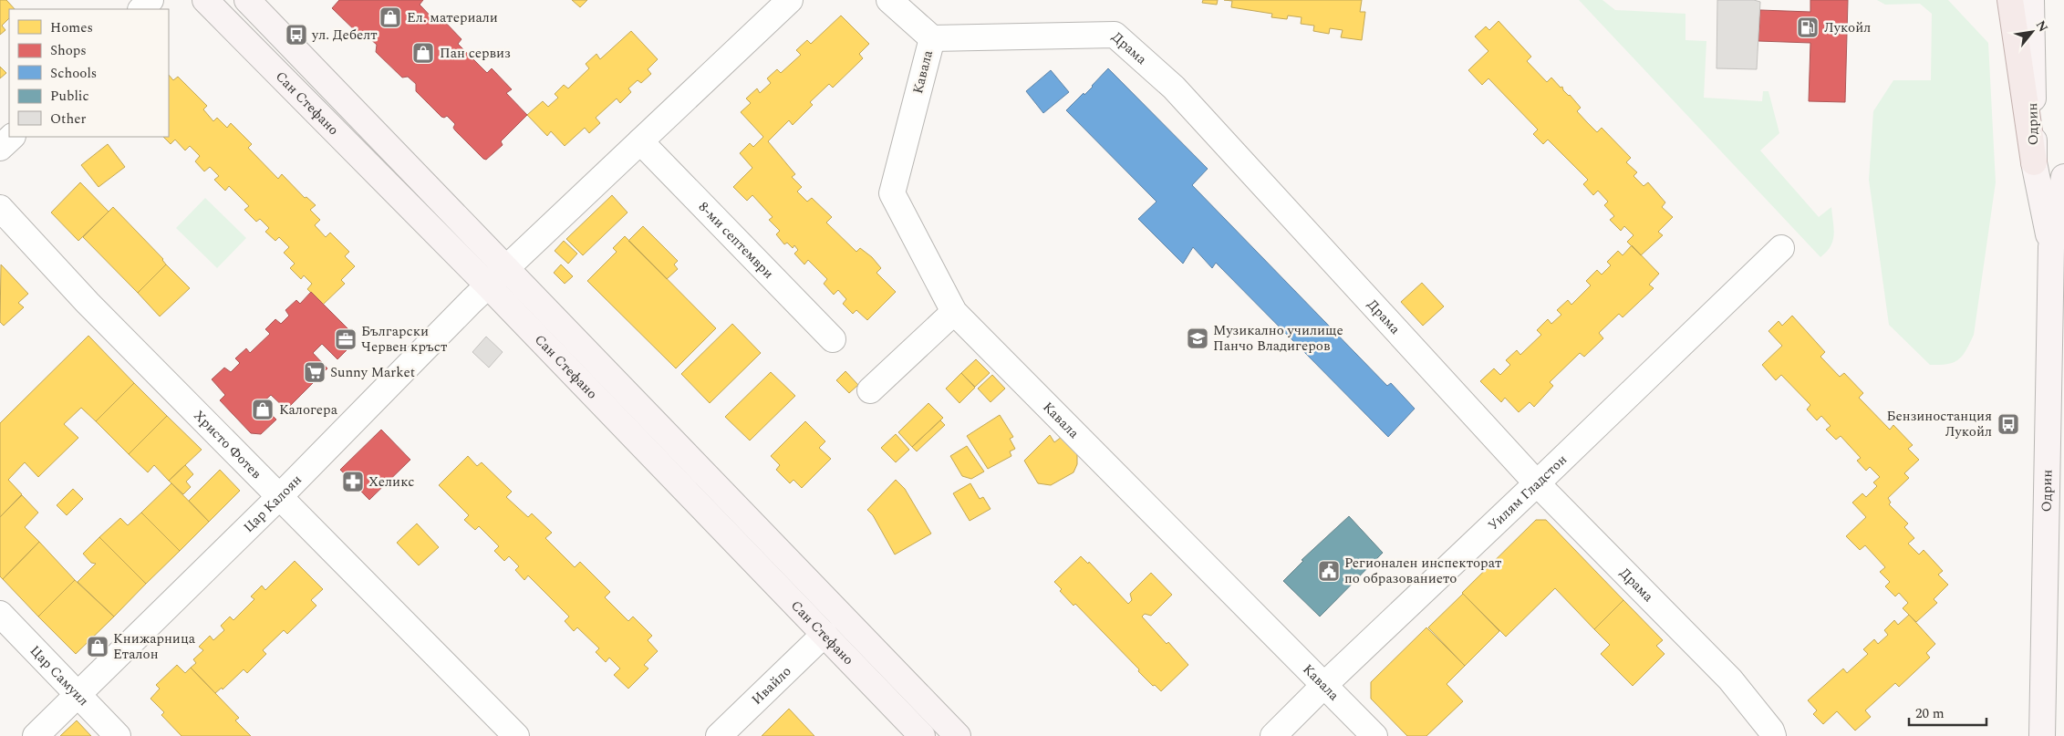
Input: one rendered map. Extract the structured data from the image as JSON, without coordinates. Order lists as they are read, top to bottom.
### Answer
{
  "streets": {
    "main road": ["Сан Стефано", "Одрин"],
    "street": [
      "Драма",
      "Кавала",
      "8-ми септември",
      "Христо Фотев",
      "Уилям Гладстон",
      "Цар Калоян",
      "Цар Самуил",
      "Ивайло"
    ]
  },
  "crossings": [
    ["Драма", "Кавала"],
    ["Драма", "Уилям Гладстон"],
    ["Кавала", "Уилям Гладстон"],
    ["Сан Стефано", "Цар Калоян"],
    ["Сан Стефано", "Ивайло"],
    ["8-ми септември", "Цар Калоян"],
    ["Христо Фотев", "Цар Калоян"],
    ["Цар Калоян", "Цар Самуил"]
  ],
  "places": {
    "shop": [
      "Ел. материали",
      "Пан сервиз",
      "Калогера",
      "Книжарница Еталон"
    ],
    "fuel station": ["Лукойл"],
    "bus stop": ["ул. Дебелт", "Бензиностанция Лукойл"],
    "school or university": ["Музикално училище Панчо Владигеров"],
    "office": ["Български Червен кръст"],
    "supermarket": ["Sunny Market"],
    "pharmacy": ["Хеликс"],
    "public building": ["Регионален инспекторат по образованието"]
  },
  "legend": [
    "Homes",
    "Shops",
    "Schools",
    "Public",
    "Other"
  ],
  "scale_bar": "20 m",
  "north": "top right"
}
